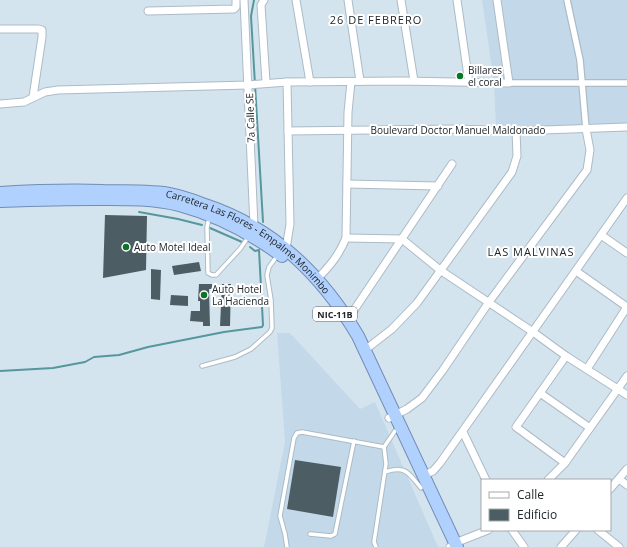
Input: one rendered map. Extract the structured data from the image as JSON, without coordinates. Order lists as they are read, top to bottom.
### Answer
{
  "streets": {
    "highway": ["Carretera Las Flores - Empalme Monimbo", "NIC-11B"],
    "street": ["7a Calle SE", "Boulevard Doctor Manuel Maldonado"]
  },
  "crossings": [
    ["7a Calle SE", "Carretera Las Flores - Empalme Monimbo"]
  ],
  "districts": ["26 DE FEBRERO", "LAS MALVINAS"],
  "places": ["Billares el coral", "Auto Motel Ideal", "Auto Hotel La Hacienda"],
  "legend": ["Calle", "Edificio"]
}
